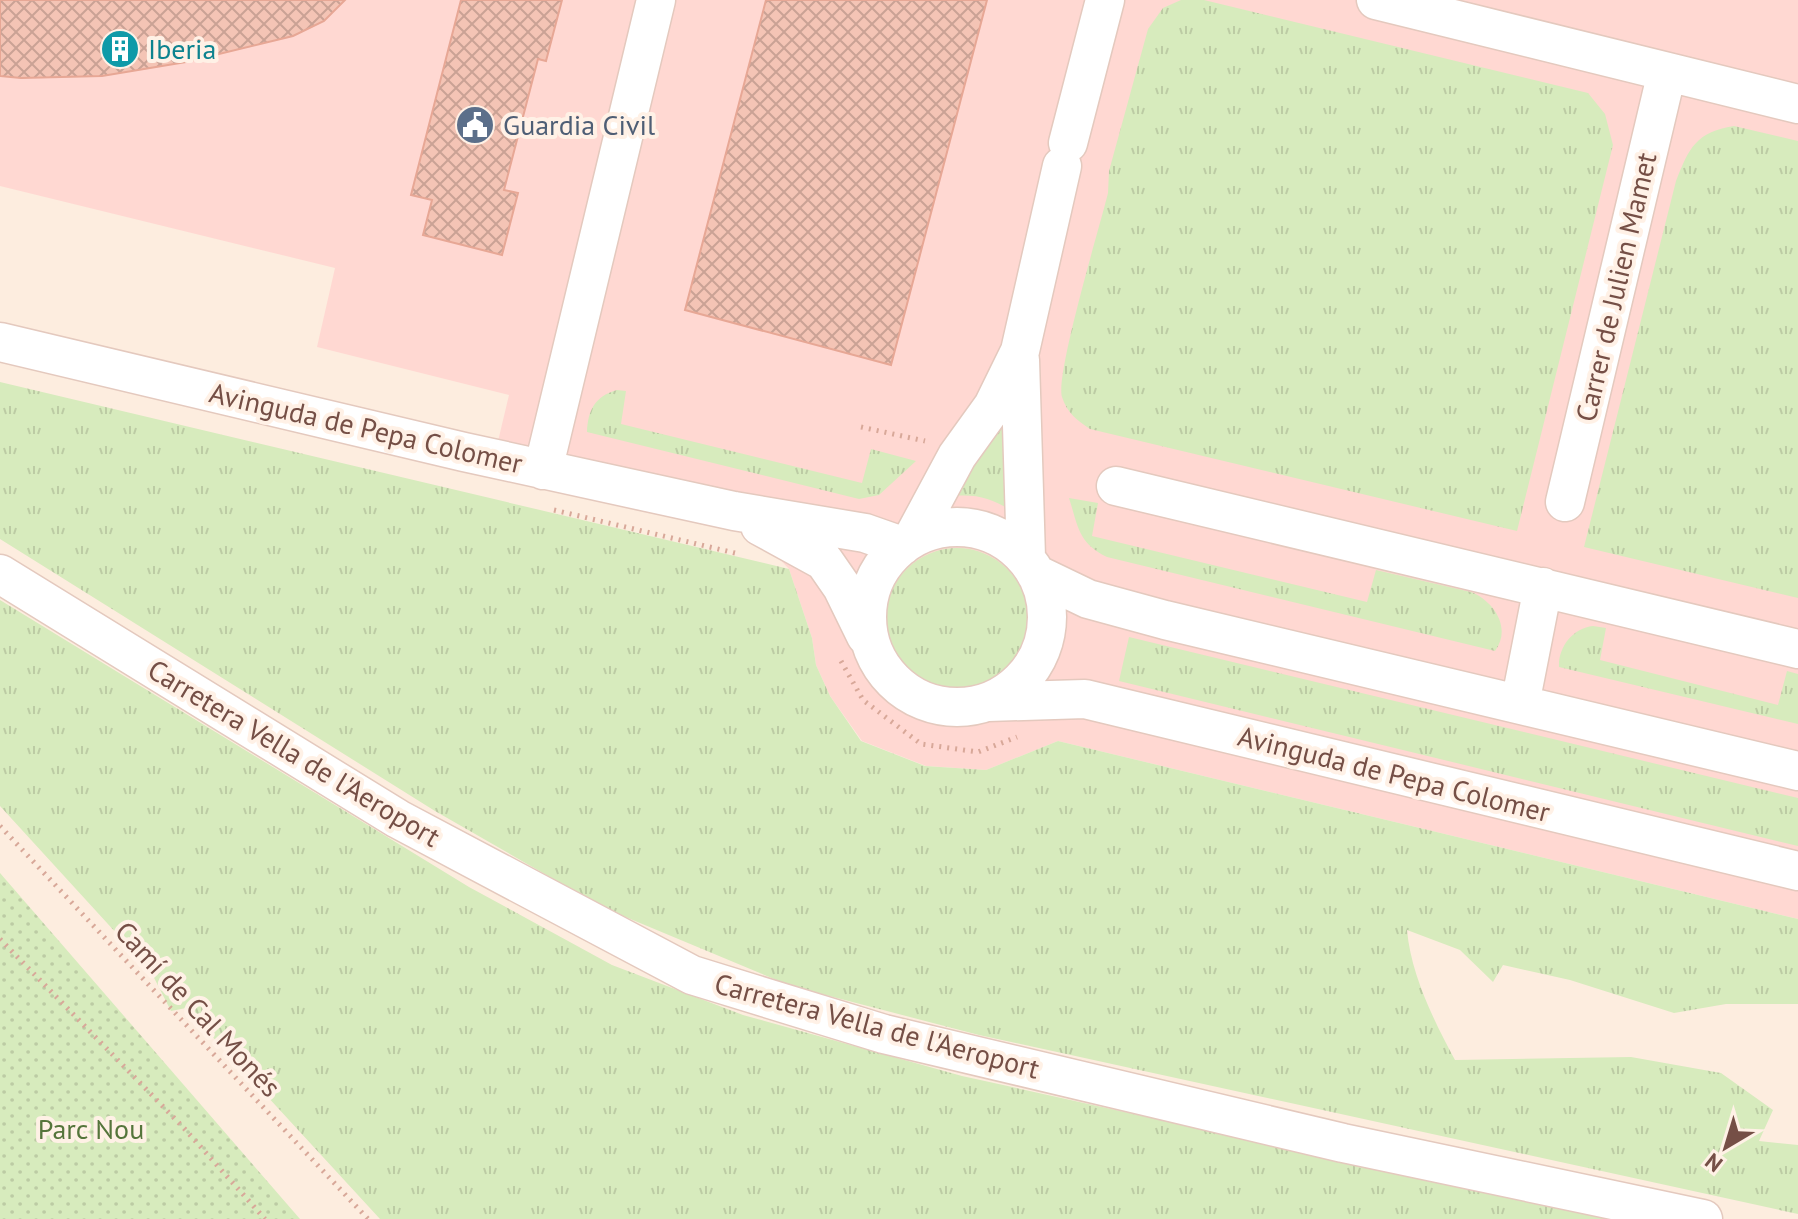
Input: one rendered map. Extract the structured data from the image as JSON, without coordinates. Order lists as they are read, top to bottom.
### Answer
{
  "streets": {
    "street": ["Carrer de Julien Mamet", "Avinguda de Pepa Colomer", "Carretera Vella de l'Aeroport"],
    "path": ["Camí de Cal Monés"]
  },
  "parks": ["Parc Nou"],
  "places": {
    "building": ["Iberia"],
    "public building": ["Guardia Civil"]
  },
  "north": "bottom left"
}
